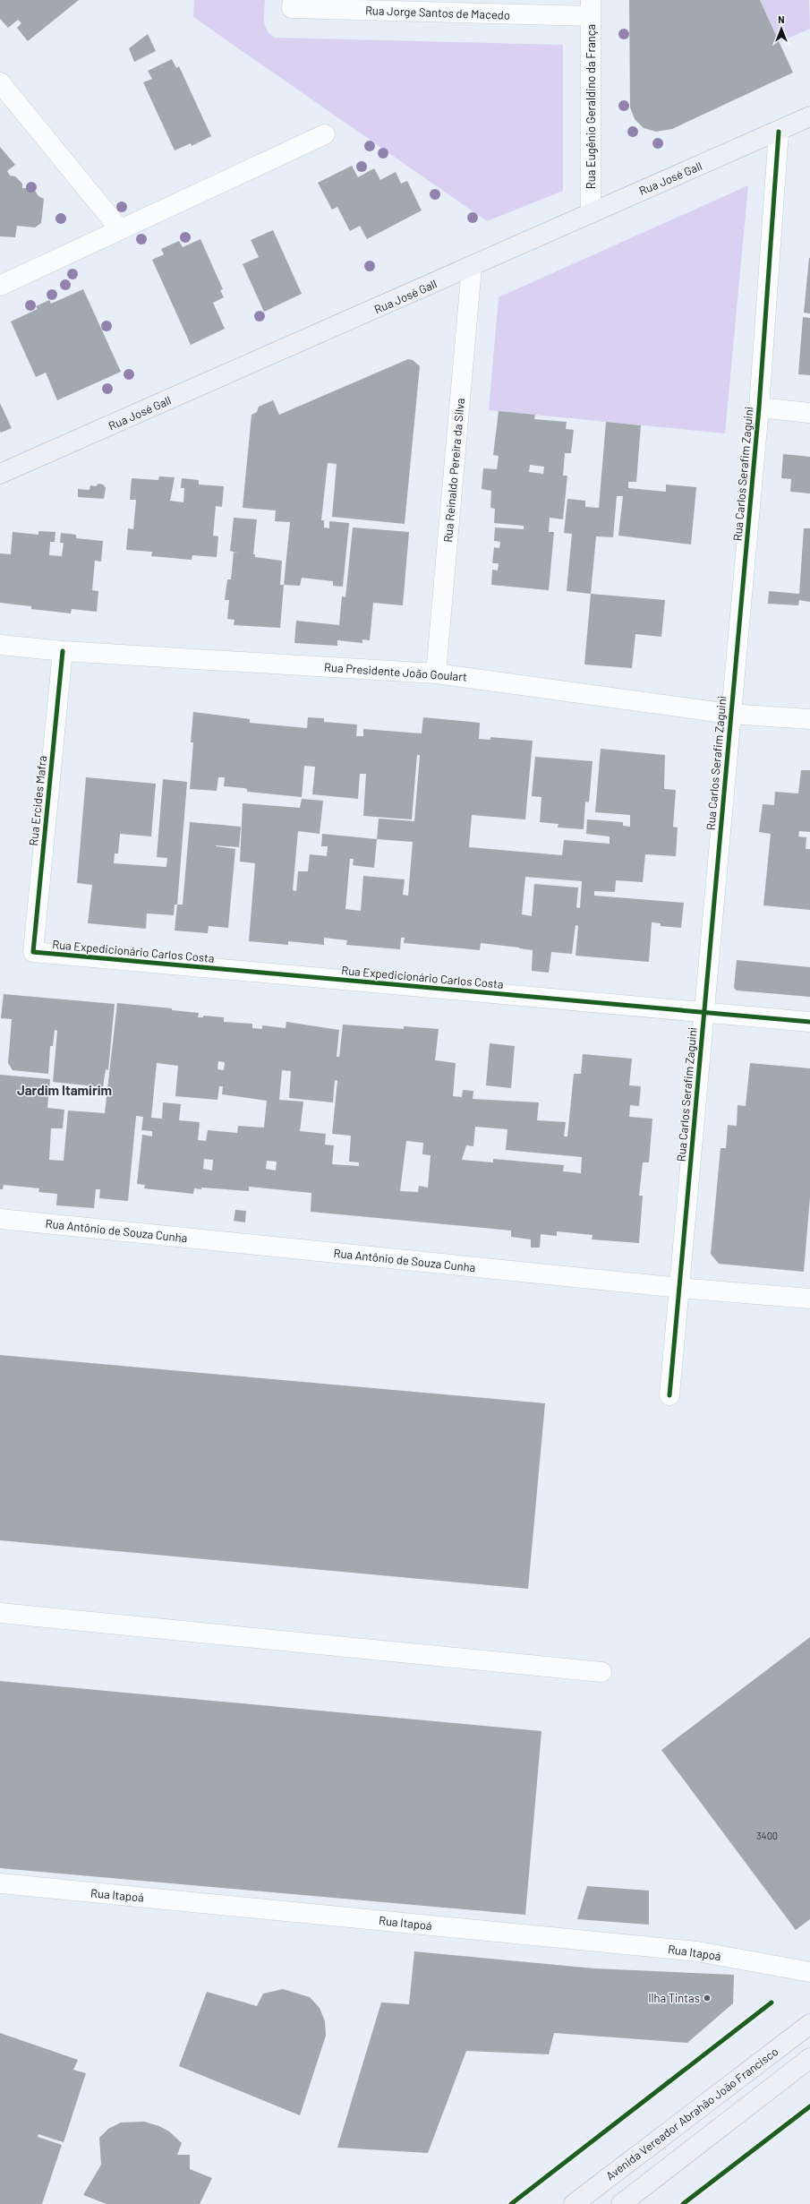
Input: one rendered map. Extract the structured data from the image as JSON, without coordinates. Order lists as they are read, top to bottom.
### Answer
{
  "streets": {
    "main road": ["Rua José Gall", "Avenida Vereador Abrahão João Francisco"],
    "street": [
      "Rua Jorge Santos de Macedo",
      "Rua Eugênio Geraldino da França",
      "Rua Reinaldo Pereira da Silva",
      "Rua Carlos Serafim Zaguini",
      "Rua Presidente João Goulart",
      "Rua Ercides Mafra",
      "Rua Expedicionário Carlos Costa",
      "Rua Antônio de Souza Cunha",
      "Rua Itapoá"
    ]
  },
  "crossings": [
    ["Rua Jorge Santos de Macedo", "Rua Eugênio Geraldino da França"],
    ["Rua Eugênio Geraldino da França", "Rua José Gall"],
    ["Rua José Gall", "Rua Reinaldo Pereira da Silva"],
    ["Rua José Gall", "Rua Carlos Serafim Zaguini"],
    ["Rua Reinaldo Pereira da Silva", "Rua Presidente João Goulart"],
    ["Rua Carlos Serafim Zaguini", "Rua Presidente João Goulart"],
    ["Rua Carlos Serafim Zaguini", "Rua Expedicionário Carlos Costa"],
    ["Rua Carlos Serafim Zaguini", "Rua Antônio de Souza Cunha"],
    ["Rua Presidente João Goulart", "Rua Ercides Mafra"],
    ["Rua Ercides Mafra", "Rua Expedicionário Carlos Costa"]
  ],
  "districts": ["Jardim Itamirim"],
  "places": ["Ilha Tintas"],
  "house_numbers": ["3400"],
  "north": "top"
}
